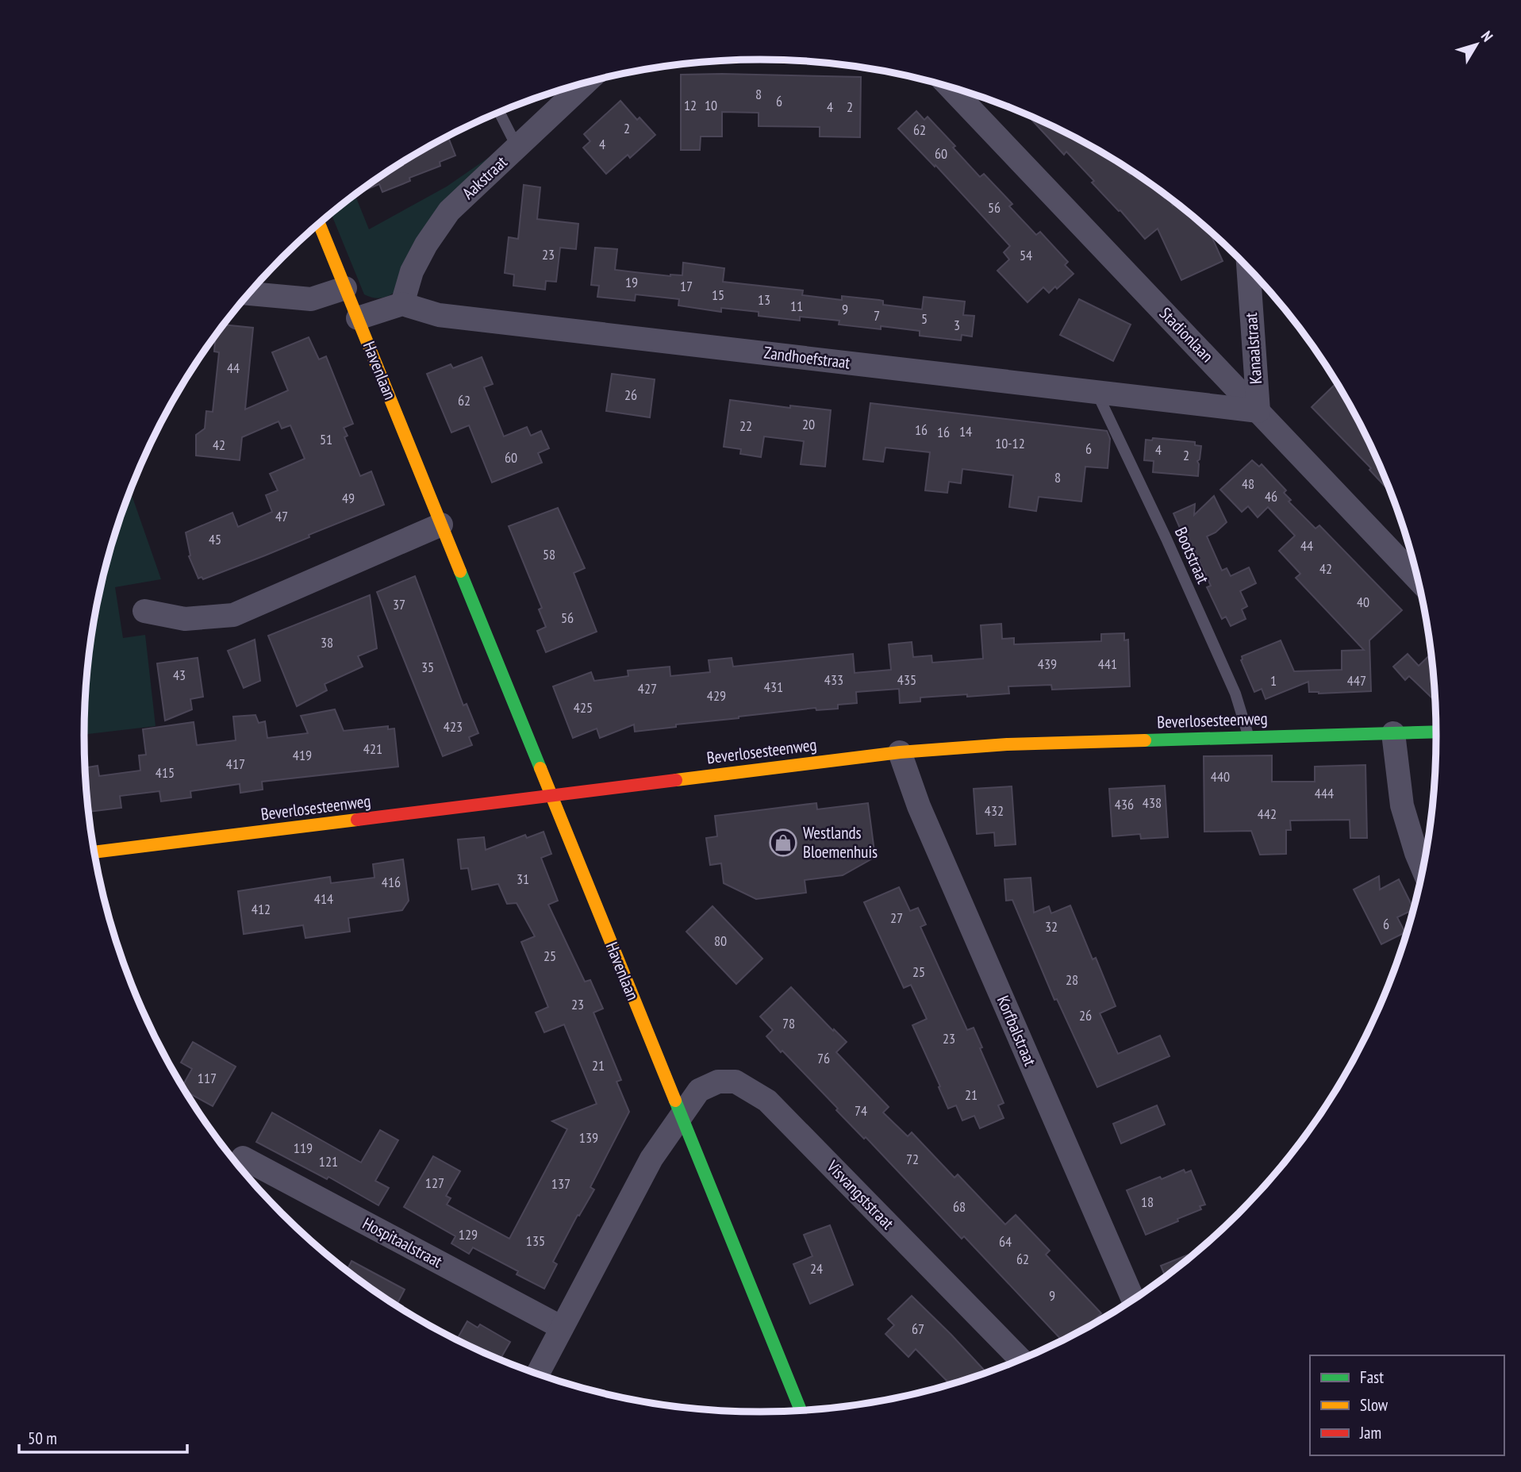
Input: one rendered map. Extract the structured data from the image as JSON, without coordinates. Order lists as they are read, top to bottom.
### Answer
{
  "streets": {
    "street": [
      "Aakstraat",
      "Stadionlaan",
      "Kanaalstraat",
      "Zandhoefstraat",
      "Havenlaan",
      "Beverlosesteenweg",
      "Korfbalstraat",
      "Visvangststraat",
      "Hospitaalstraat"
    ],
    "lane": ["Bootstraat"]
  },
  "crossings": [
    ["Aakstraat", "Zandhoefstraat"],
    ["Stadionlaan", "Kanaalstraat"],
    ["Stadionlaan", "Zandhoefstraat"],
    ["Kanaalstraat", "Zandhoefstraat"],
    ["Zandhoefstraat", "Bootstraat"],
    ["Havenlaan", "Beverlosesteenweg"],
    ["Havenlaan", "Visvangststraat"],
    ["Bootstraat", "Beverlosesteenweg"],
    ["Beverlosesteenweg", "Korfbalstraat"]
  ],
  "places": {
    "shop": ["Westlands Bloemenhuis"]
  },
  "house_numbers": [
    "8",
    "6",
    "12",
    "10",
    "4",
    "2",
    "2",
    "62",
    "4",
    "60",
    "56",
    "23",
    "54",
    "19",
    "17",
    "15",
    "13",
    "11",
    "9",
    "7",
    "5",
    "3",
    "44",
    "26",
    "62",
    "20",
    "22",
    "16",
    "14",
    "16",
    "51",
    "10-12",
    "42",
    "6",
    "4",
    "2",
    "60",
    "8",
    "48",
    "46",
    "49",
    "47",
    "45",
    "44",
    "58",
    "42",
    "40",
    "37",
    "56",
    "38",
    "439",
    "441",
    "35",
    "43",
    "433",
    "435",
    "1",
    "447",
    "431",
    "427",
    "429",
    "425",
    "423",
    "421",
    "419",
    "417",
    "415",
    "440",
    "444",
    "438",
    "436",
    "432",
    "442",
    "31",
    "416",
    "414",
    "412",
    "27",
    "6",
    "32",
    "80",
    "25",
    "25",
    "28",
    "23",
    "26",
    "78",
    "23",
    "76",
    "21",
    "117",
    "21",
    "74",
    "139",
    "119",
    "72",
    "121",
    "127",
    "137",
    "18",
    "68",
    "129",
    "135",
    "64",
    "62",
    "24",
    "9",
    "67"
  ],
  "legend": ["Fast", "Slow", "Jam"],
  "scale_bar": "50 m",
  "north": "top right"
}
